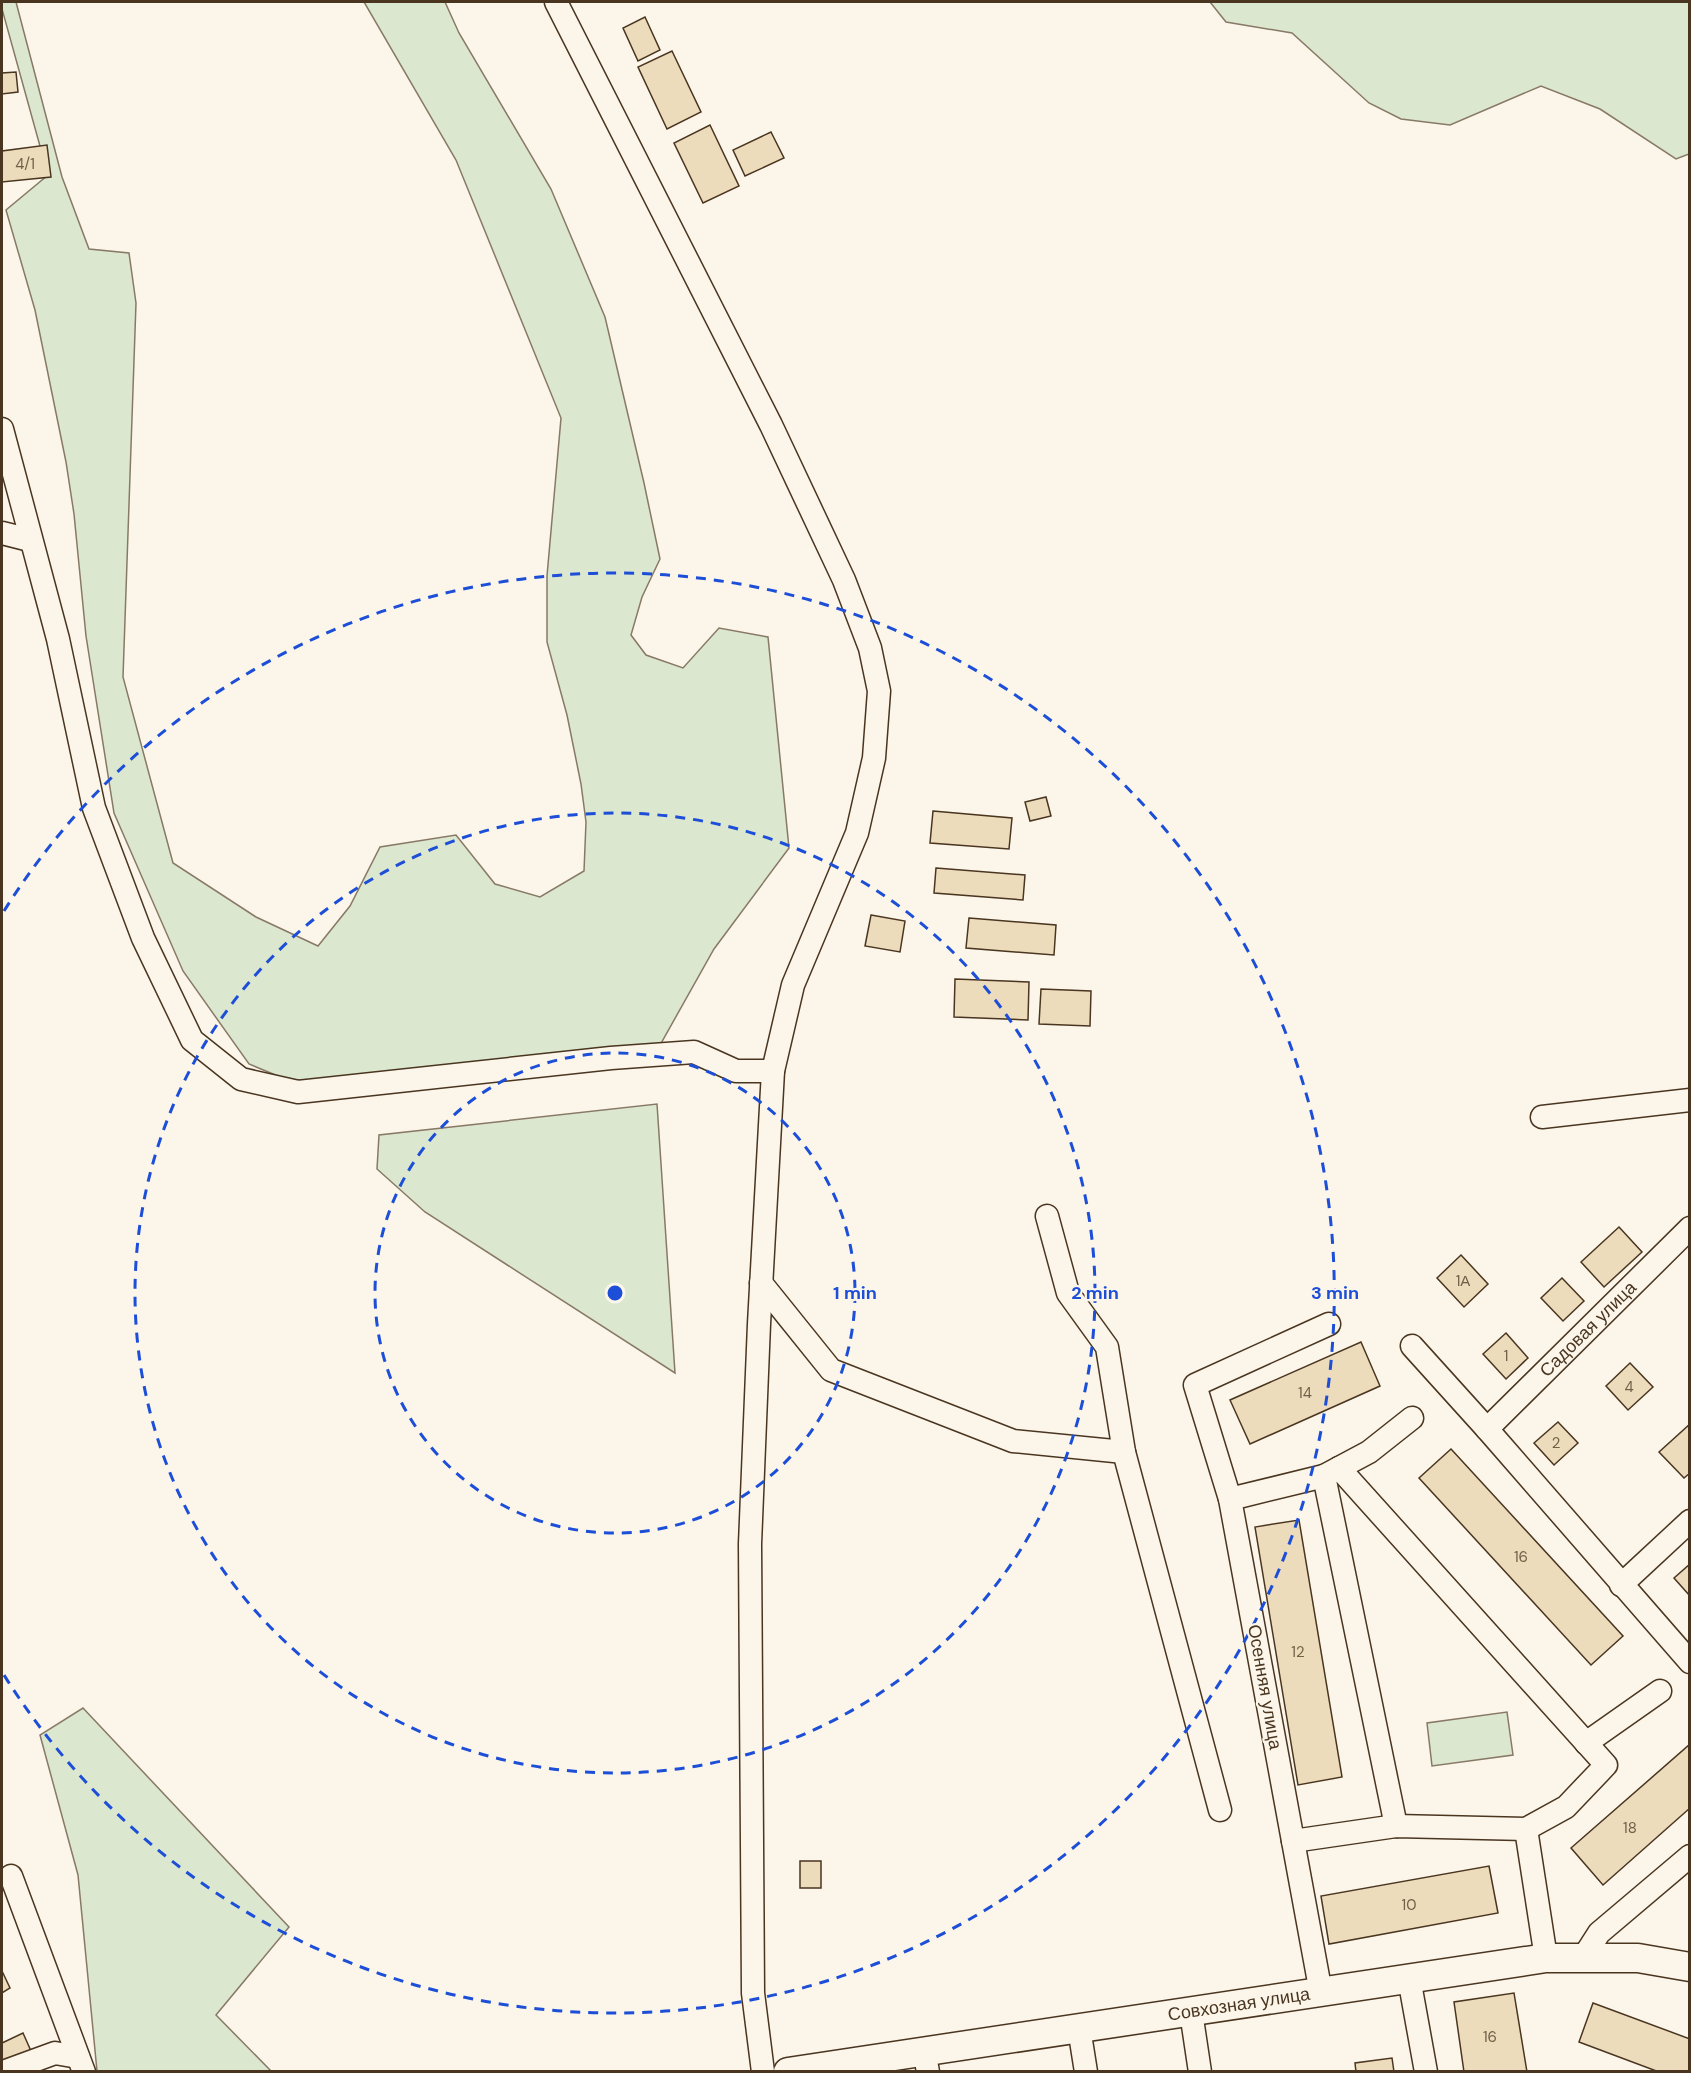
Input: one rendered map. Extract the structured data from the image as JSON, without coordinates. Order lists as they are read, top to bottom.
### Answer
{
  "streets": {
    "main road": ["Совхозная улица"],
    "street": ["Садовая улица", "Осенняя улица"]
  },
  "crossings": [
    ["Осенняя улица", "Совхозная улица"]
  ],
  "house_numbers": [
    "4/1",
    "1А",
    "1",
    "4",
    "14",
    "2",
    "16",
    "12",
    "18",
    "10",
    "16"
  ],
  "rings": ["1 min", "2 min", "3 min"]
}
